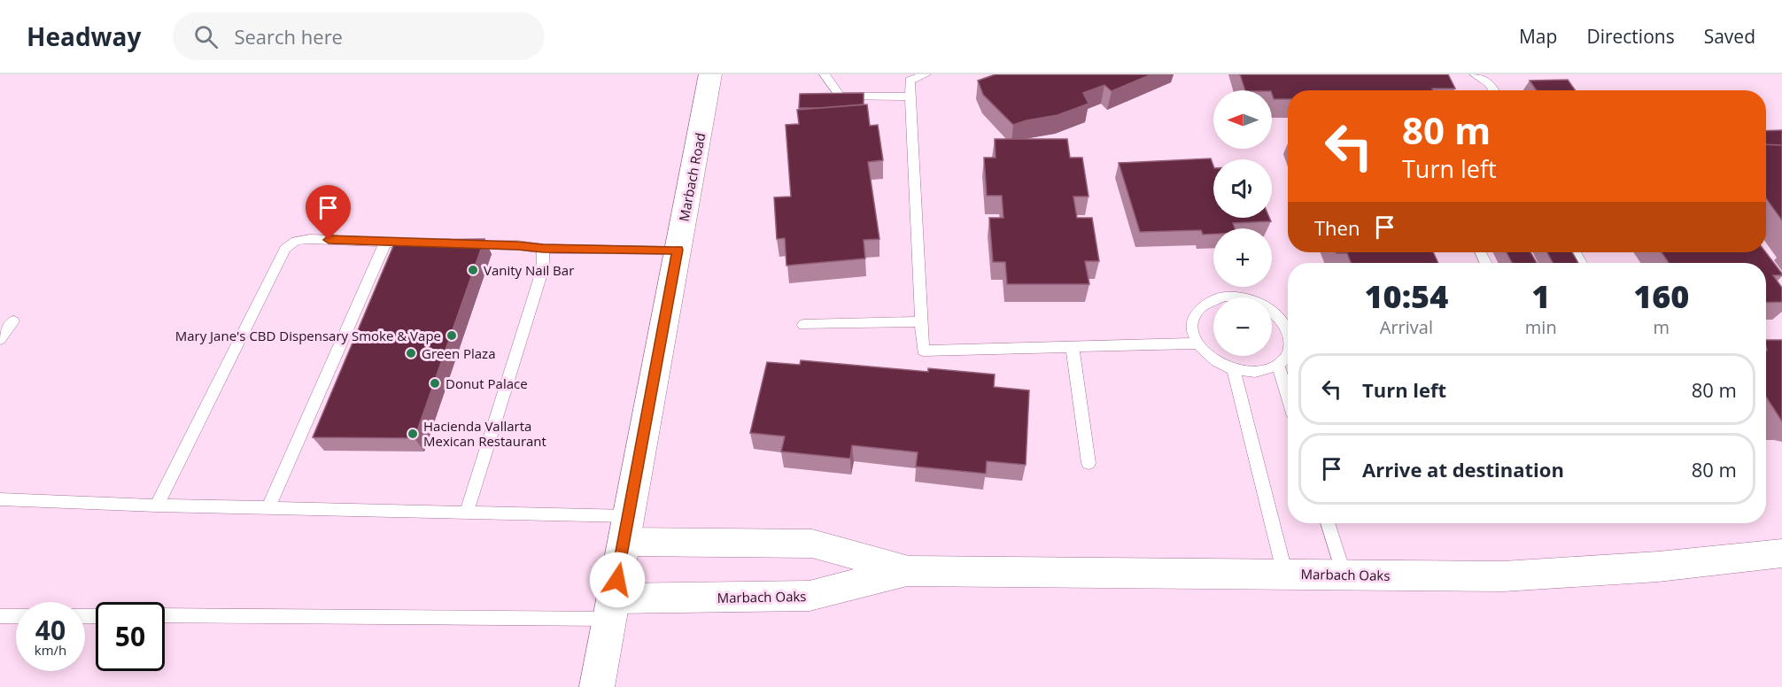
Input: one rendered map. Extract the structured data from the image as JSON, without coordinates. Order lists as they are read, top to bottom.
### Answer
{
  "streets": {
    "main road": ["Marbach Road"],
    "street": ["Marbach Oaks"]
  },
  "crossings": [
    ["Marbach Road", "Marbach Oaks"]
  ],
  "places": [
    "Vanity Nail Bar",
    "Mary Jane's CBD Dispensary Smoke & Vape",
    "Green Plaza",
    "Donut Palace",
    "Hacienda Vallarta Mexican Restaurant"
  ],
  "north": "left",
  "page": {
    "header": "Headway",
    "search": "Search here",
    "nav": ["Map", "Directions", "Saved"],
    "map_buttons": ["+", "−"],
    "turn": ["80 m", "Turn left"],
    "then": "Then",
    "eta": [
      "10:54",
      "Arrival",
      "1",
      "min",
      "160",
      "m"
    ],
    "list": [
      {
        "name": "Turn left",
        "value": "80 m"
      },
      {
        "name": "Arrive at destination",
        "value": "80 m"
      }
    ],
    "speed": "40 km/h",
    "limit": "50"
  }
}
